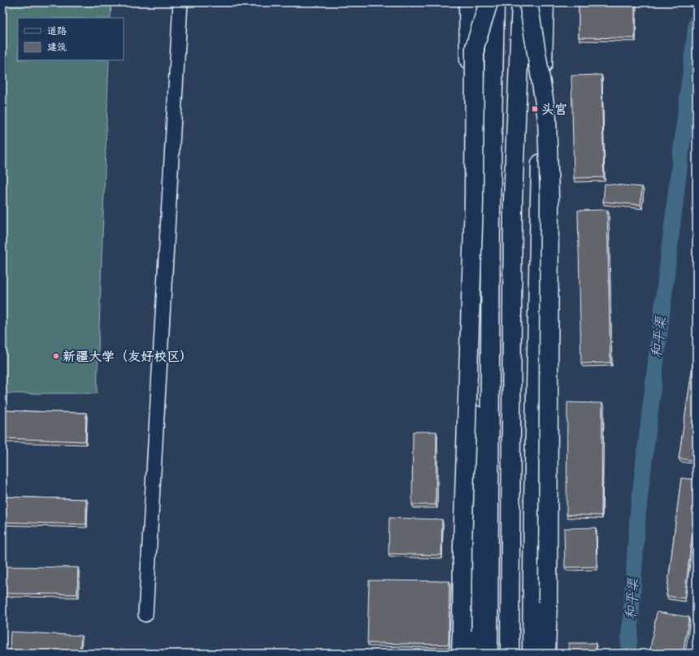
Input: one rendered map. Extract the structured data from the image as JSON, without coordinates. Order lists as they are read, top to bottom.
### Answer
{
  "water": ["和平渠"],
  "places": {
    "transit": ["头宫"],
    "other": ["新疆大学（友好校区）"]
  },
  "legend": ["道路", "建筑"]
}
